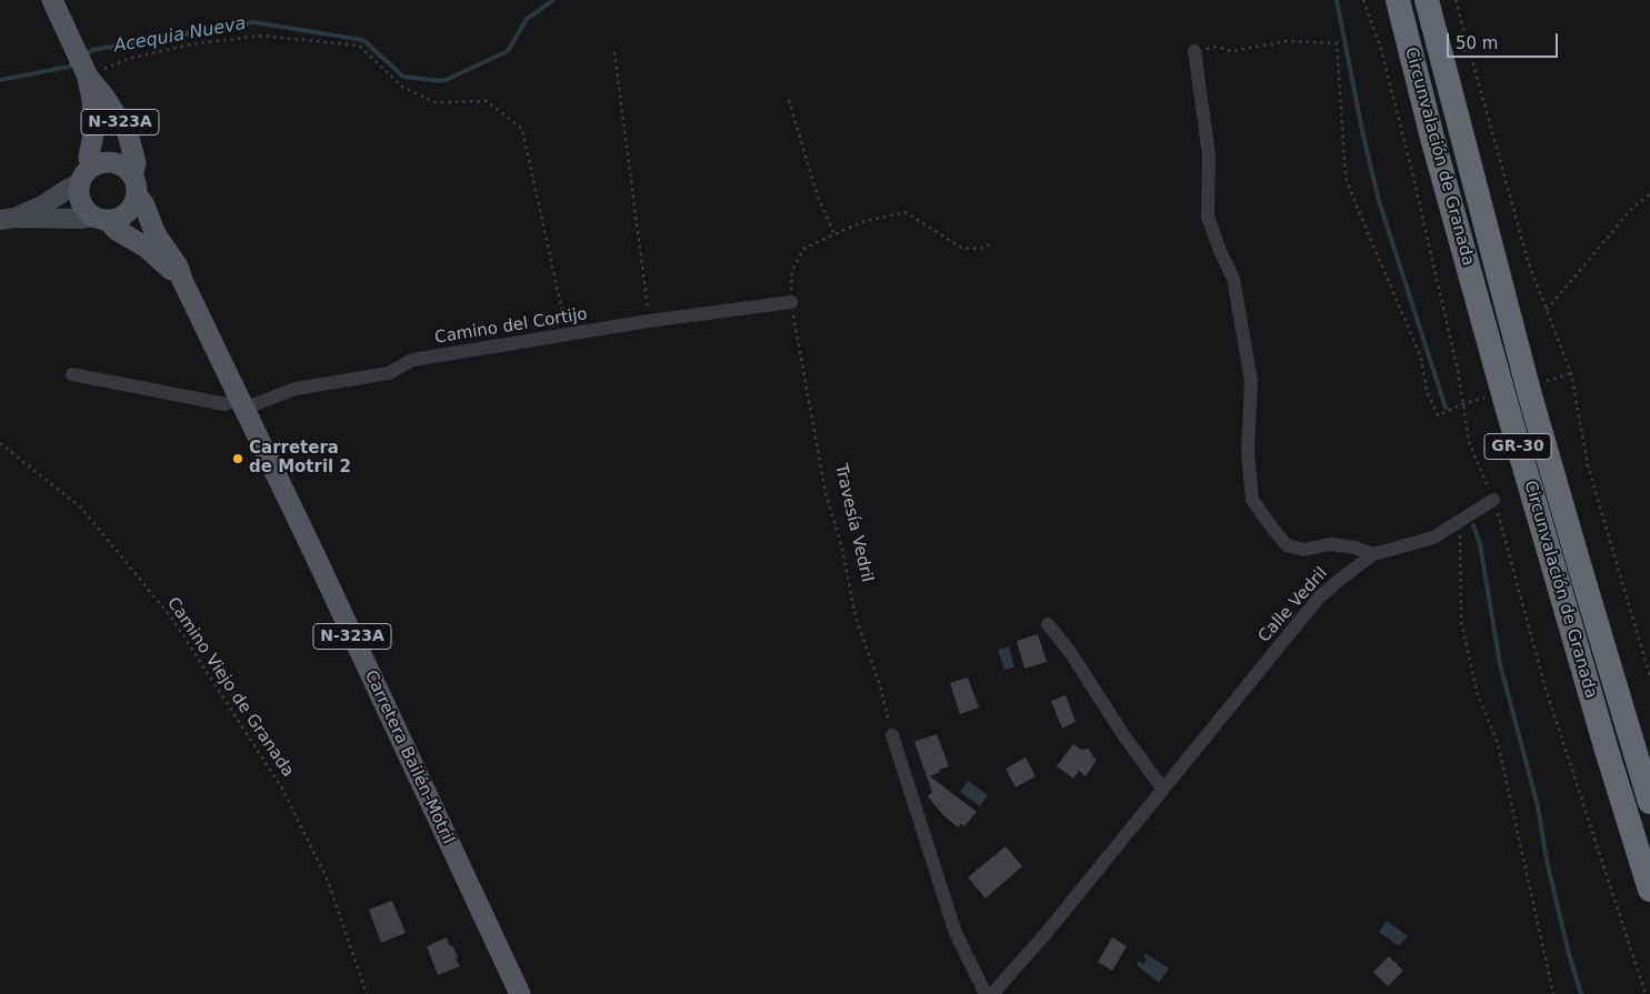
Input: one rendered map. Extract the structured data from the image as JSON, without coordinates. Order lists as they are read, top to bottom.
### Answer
{
  "streets": {
    "highway": ["Circunvalación de Granada", "GR-30"],
    "main road": ["N-323A", "Carretera Bailén-Motril"],
    "street": ["Camino del Cortijo", "Calle Vedril"],
    "path": ["Travesía Vedril", "Camino Viejo de Granada"]
  },
  "crossings": [
    ["N-323A", "Carretera Bailén-Motril"],
    ["Camino del Cortijo", "Travesía Vedril"],
    ["Camino del Cortijo", "Carretera Bailén-Motril"]
  ],
  "water": ["Acequia Nueva"],
  "places": ["Carretera de Motril 2"],
  "scale_bar": "50 m"
}
